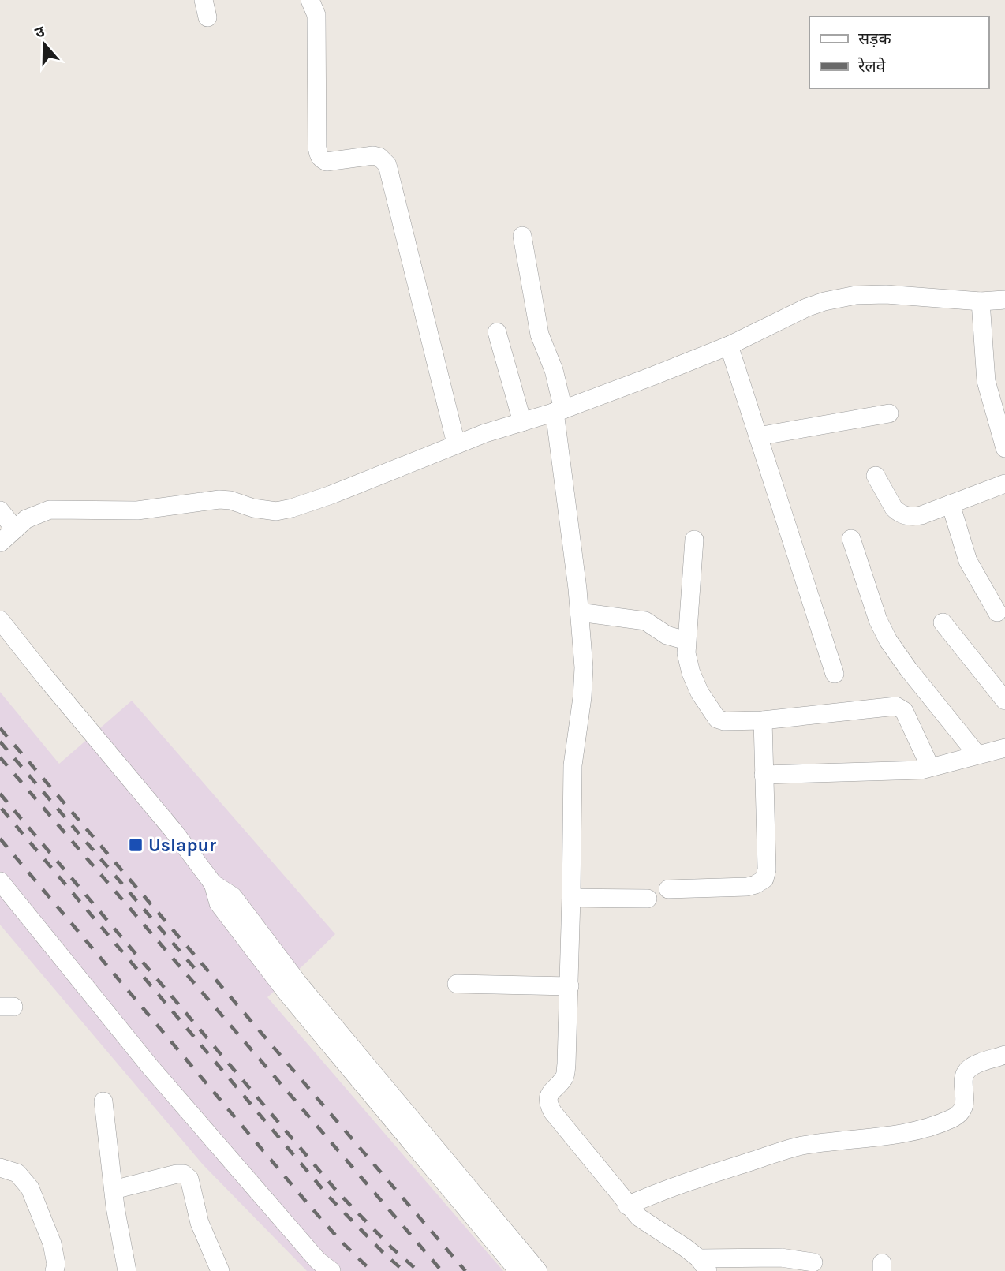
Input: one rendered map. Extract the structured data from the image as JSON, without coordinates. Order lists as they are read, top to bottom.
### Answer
{
  "places": {
    "transit": ["Uslapur"]
  },
  "legend": ["सड़क", "रेलवे"],
  "north": "top"
}
